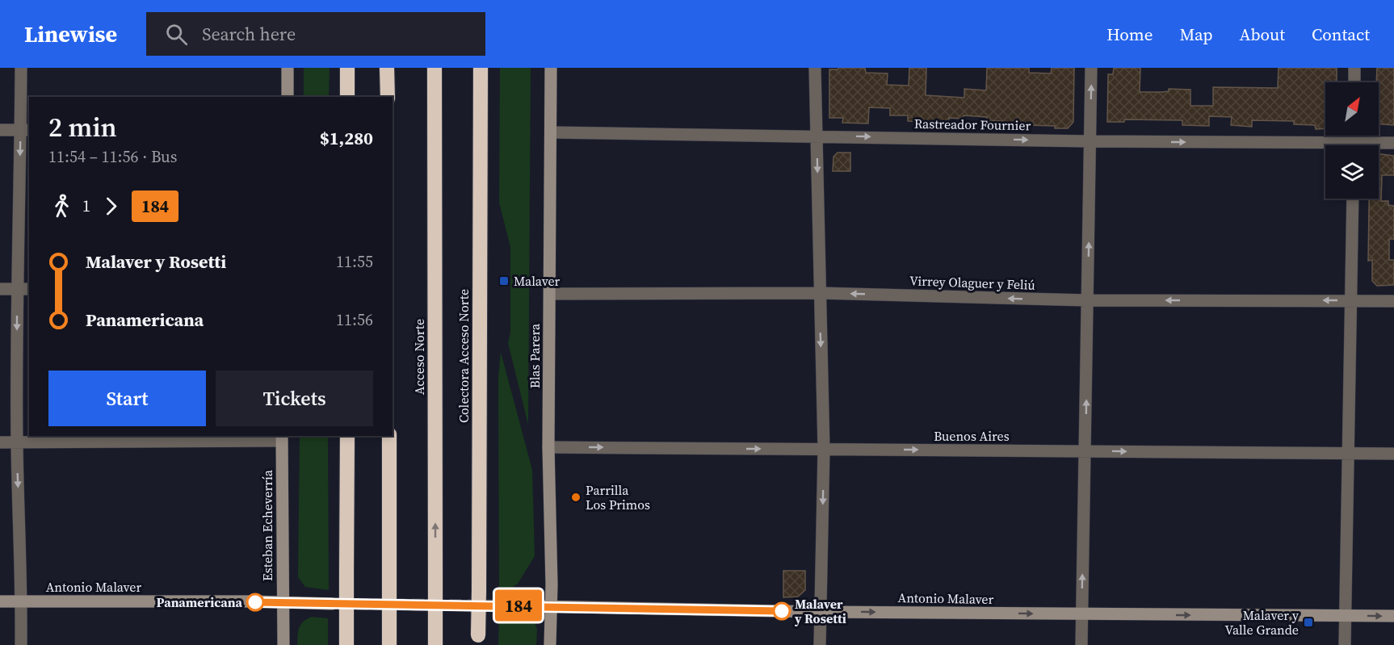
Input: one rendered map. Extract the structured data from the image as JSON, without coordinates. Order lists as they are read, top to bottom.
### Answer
{
  "streets": {
    "highway": ["Colectora Acceso Norte", "Acceso Norte"],
    "street": [
      "Rastreador Fournier",
      "Virrey Olaguer y Feliú",
      "Blas Parera",
      "Buenos Aires",
      "Esteban Echeverría",
      "Antonio Malaver"
    ]
  },
  "crossings": [
    ["Rastreador Fournier", "Blas Parera"],
    ["Virrey Olaguer y Feliú", "Blas Parera"],
    ["Blas Parera", "Buenos Aires"],
    ["Blas Parera", "Antonio Malaver"],
    ["Esteban Echeverría", "Antonio Malaver"]
  ],
  "one_way": [
    "Rastreador Fournier",
    "Virrey Olaguer y Feliú",
    "Buenos Aires",
    "Antonio Malaver"
  ],
  "places": {
    "transit": ["Malaver", "Malaver y Valle Grande"],
    "other": ["Parrilla Los Primos", "Panamericana", "Malaver y Rosetti"]
  },
  "lines": ["bus line 184"],
  "north": "top right",
  "page": {
    "header": "Linewise",
    "search": "Search here",
    "nav": [
      "Home",
      "Map",
      "About",
      "Contact"
    ],
    "on_map": "184",
    "heading": ["2 min", "11:54 – 11:56 · Bus", "$1,280"],
    "legs": ["1", "184"],
    "list": [
      {
        "name": "Malaver y Rosetti",
        "value": "11:55"
      },
      {
        "name": "Panamericana",
        "value": "11:56"
      }
    ],
    "buttons": ["Start", "Tickets"]
  }
}
